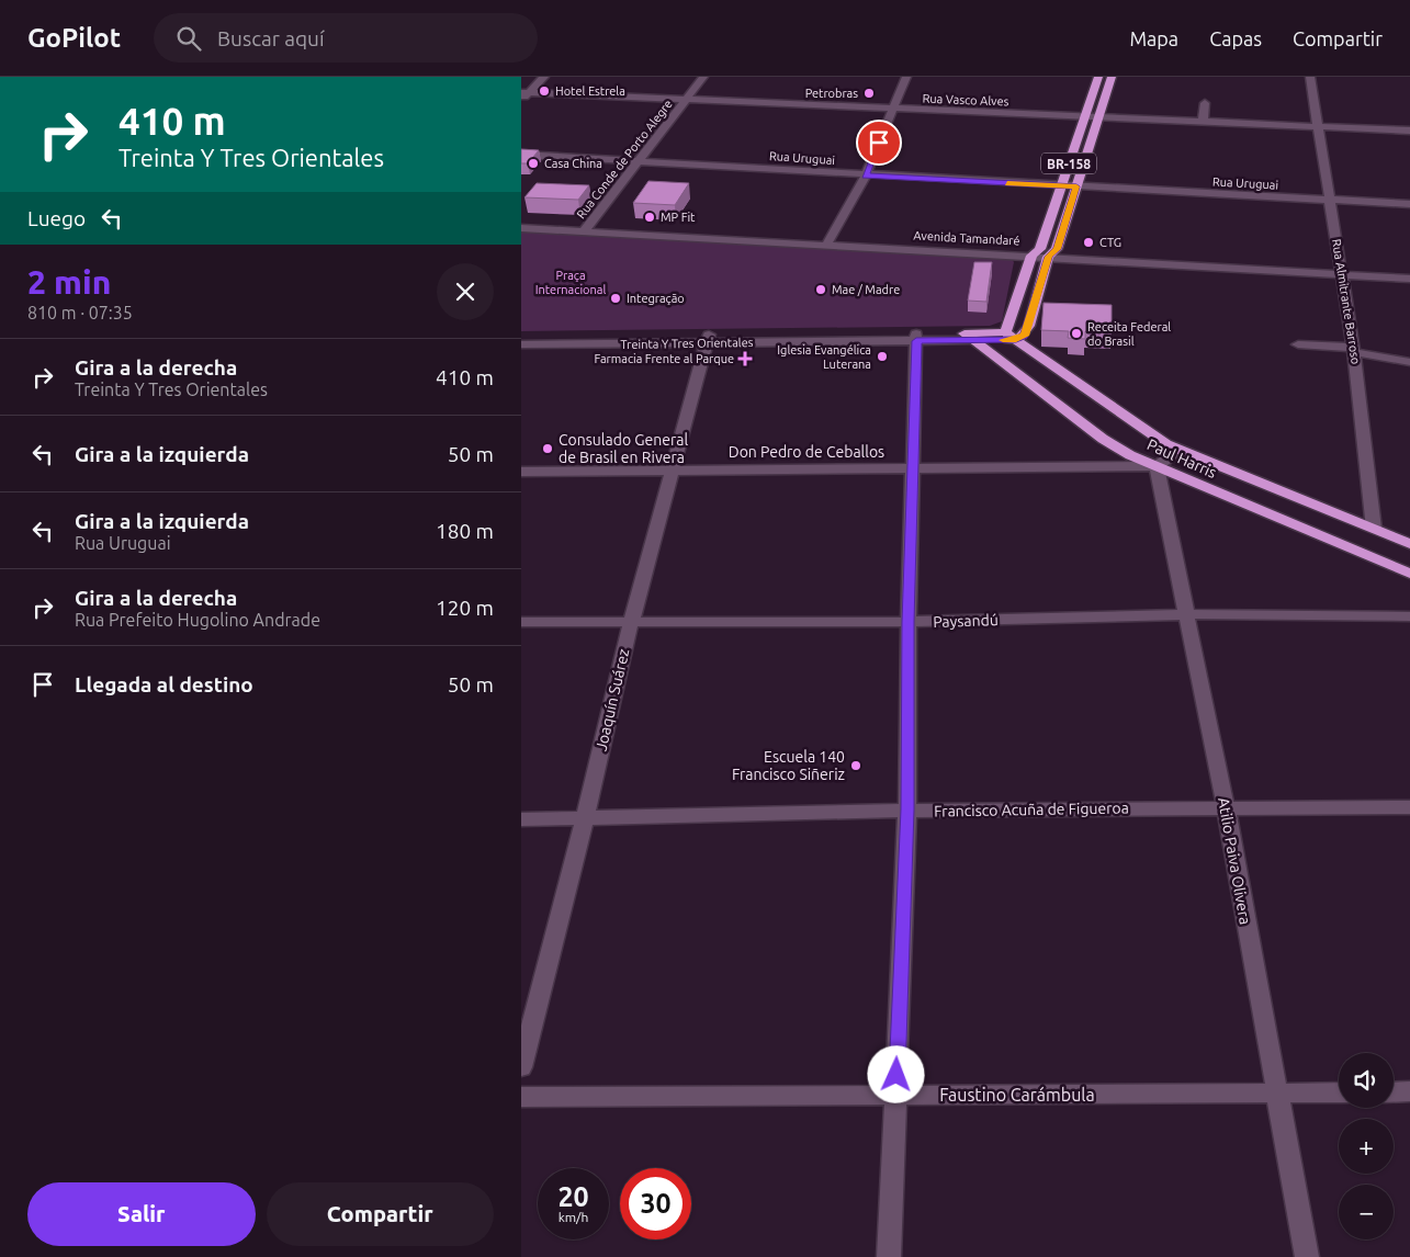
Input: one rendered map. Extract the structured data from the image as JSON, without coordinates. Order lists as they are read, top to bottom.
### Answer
{
  "streets": {
    "highway": ["BR-158", "Treinta Y Tres Orientales", "Paul Harris"],
    "street": [
      "Rua Vasco Alves",
      "Rua Uruguai",
      "Rua Conde de Porto Alegre",
      "Avenida Tamandaré",
      "Rua Almitrante Barroso",
      "Don Pedro de Ceballos",
      "Paysandú",
      "Joaquín Suárez",
      "Francisco Acuña de Figueroa",
      "Atilio Paiva Olivera",
      "Faustino Carámbula"
    ]
  },
  "crossings": [
    ["Rua Vasco Alves", "Rua Conde de Porto Alegre"],
    ["Rua Vasco Alves", "BR-158"],
    ["Rua Vasco Alves", "Rua Almitrante Barroso"],
    ["Rua Uruguai", "Rua Conde de Porto Alegre"],
    ["Rua Uruguai", "BR-158"],
    ["Rua Uruguai", "Rua Almitrante Barroso"],
    ["Rua Conde de Porto Alegre", "Avenida Tamandaré"],
    ["BR-158", "Avenida Tamandaré"],
    ["BR-158", "Treinta Y Tres Orientales"],
    ["Avenida Tamandaré", "Rua Almitrante Barroso"],
    ["Treinta Y Tres Orientales", "Paul Harris"],
    ["Treinta Y Tres Orientales", "Joaquín Suárez"],
    ["Don Pedro de Ceballos", "Paul Harris"],
    ["Don Pedro de Ceballos", "Joaquín Suárez"],
    ["Don Pedro de Ceballos", "Atilio Paiva Olivera"],
    ["Paul Harris", "Atilio Paiva Olivera"],
    ["Paysandú", "Joaquín Suárez"],
    ["Paysandú", "Atilio Paiva Olivera"],
    ["Joaquín Suárez", "Francisco Acuña de Figueroa"],
    ["Francisco Acuña de Figueroa", "Atilio Paiva Olivera"],
    ["Atilio Paiva Olivera", "Faustino Carámbula"]
  ],
  "parks": ["Praça Internacional"],
  "places": {
    "other": [
      "Hotel Estrela",
      "Petrobras",
      "Casa China",
      "MP Fit",
      "CTG",
      "Mae / Madre",
      "Integração",
      "Receita Federal do Brasil",
      "Iglesia Evangélica Luterana",
      "Consulado General de Brasil en Rivera",
      "Escuela 140 Francisco Siñeriz"
    ],
    "health": ["Farmacia Frente al Parque"]
  },
  "page": {
    "header": "GoPilot",
    "search": "Buscar aquí",
    "nav": ["Mapa", "Capas", "Compartir"],
    "turn": ["410 m", "Treinta Y Tres Orientales"],
    "then": "Luego",
    "heading": ["2 min", "810 m · 07:35"],
    "list": [
      {
        "name": "Gira a la derecha",
        "note": "Treinta Y Tres Orientales",
        "value": "410 m"
      },
      {
        "name": "Gira a la izquierda",
        "value": "50 m"
      },
      {
        "name": "Gira a la izquierda",
        "note": "Rua Uruguai",
        "value": "180 m"
      },
      {
        "name": "Gira a la derecha",
        "note": "Rua Prefeito Hugolino Andrade",
        "value": "120 m"
      },
      {
        "name": "Llegada al destino",
        "value": "50 m"
      }
    ],
    "map_buttons": ["+", "−"],
    "speed": "20 km/h",
    "limit": "30",
    "buttons": ["Salir", "Compartir"]
  }
}
